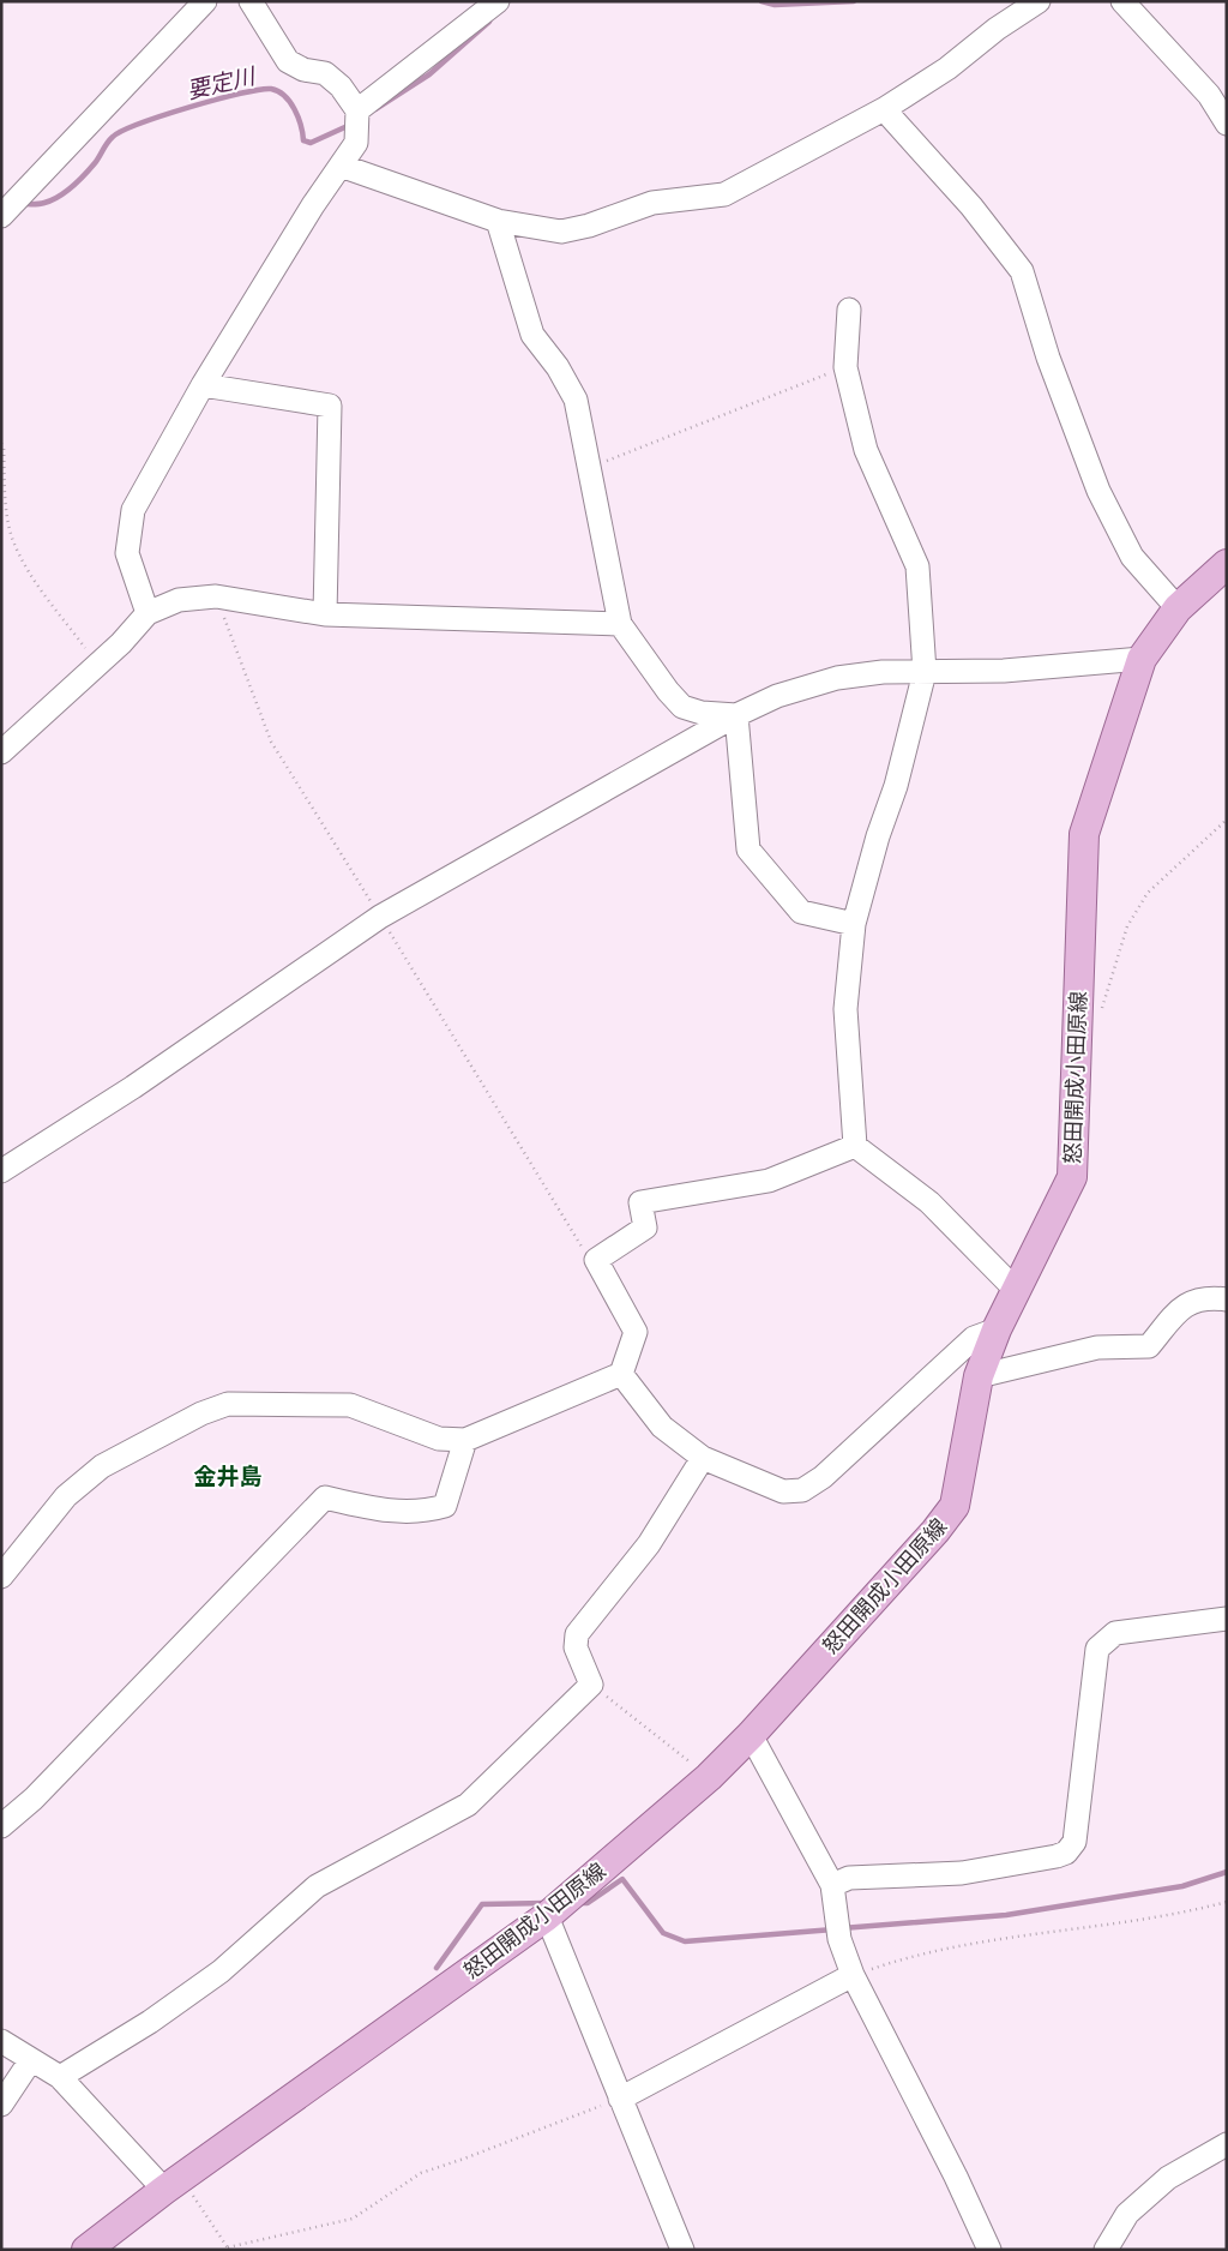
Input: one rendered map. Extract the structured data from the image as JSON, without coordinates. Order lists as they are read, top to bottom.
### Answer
{
  "streets": {
    "main road": ["怒田開成小田原線"]
  },
  "districts": ["金井島"],
  "water": ["要定川"]
}
